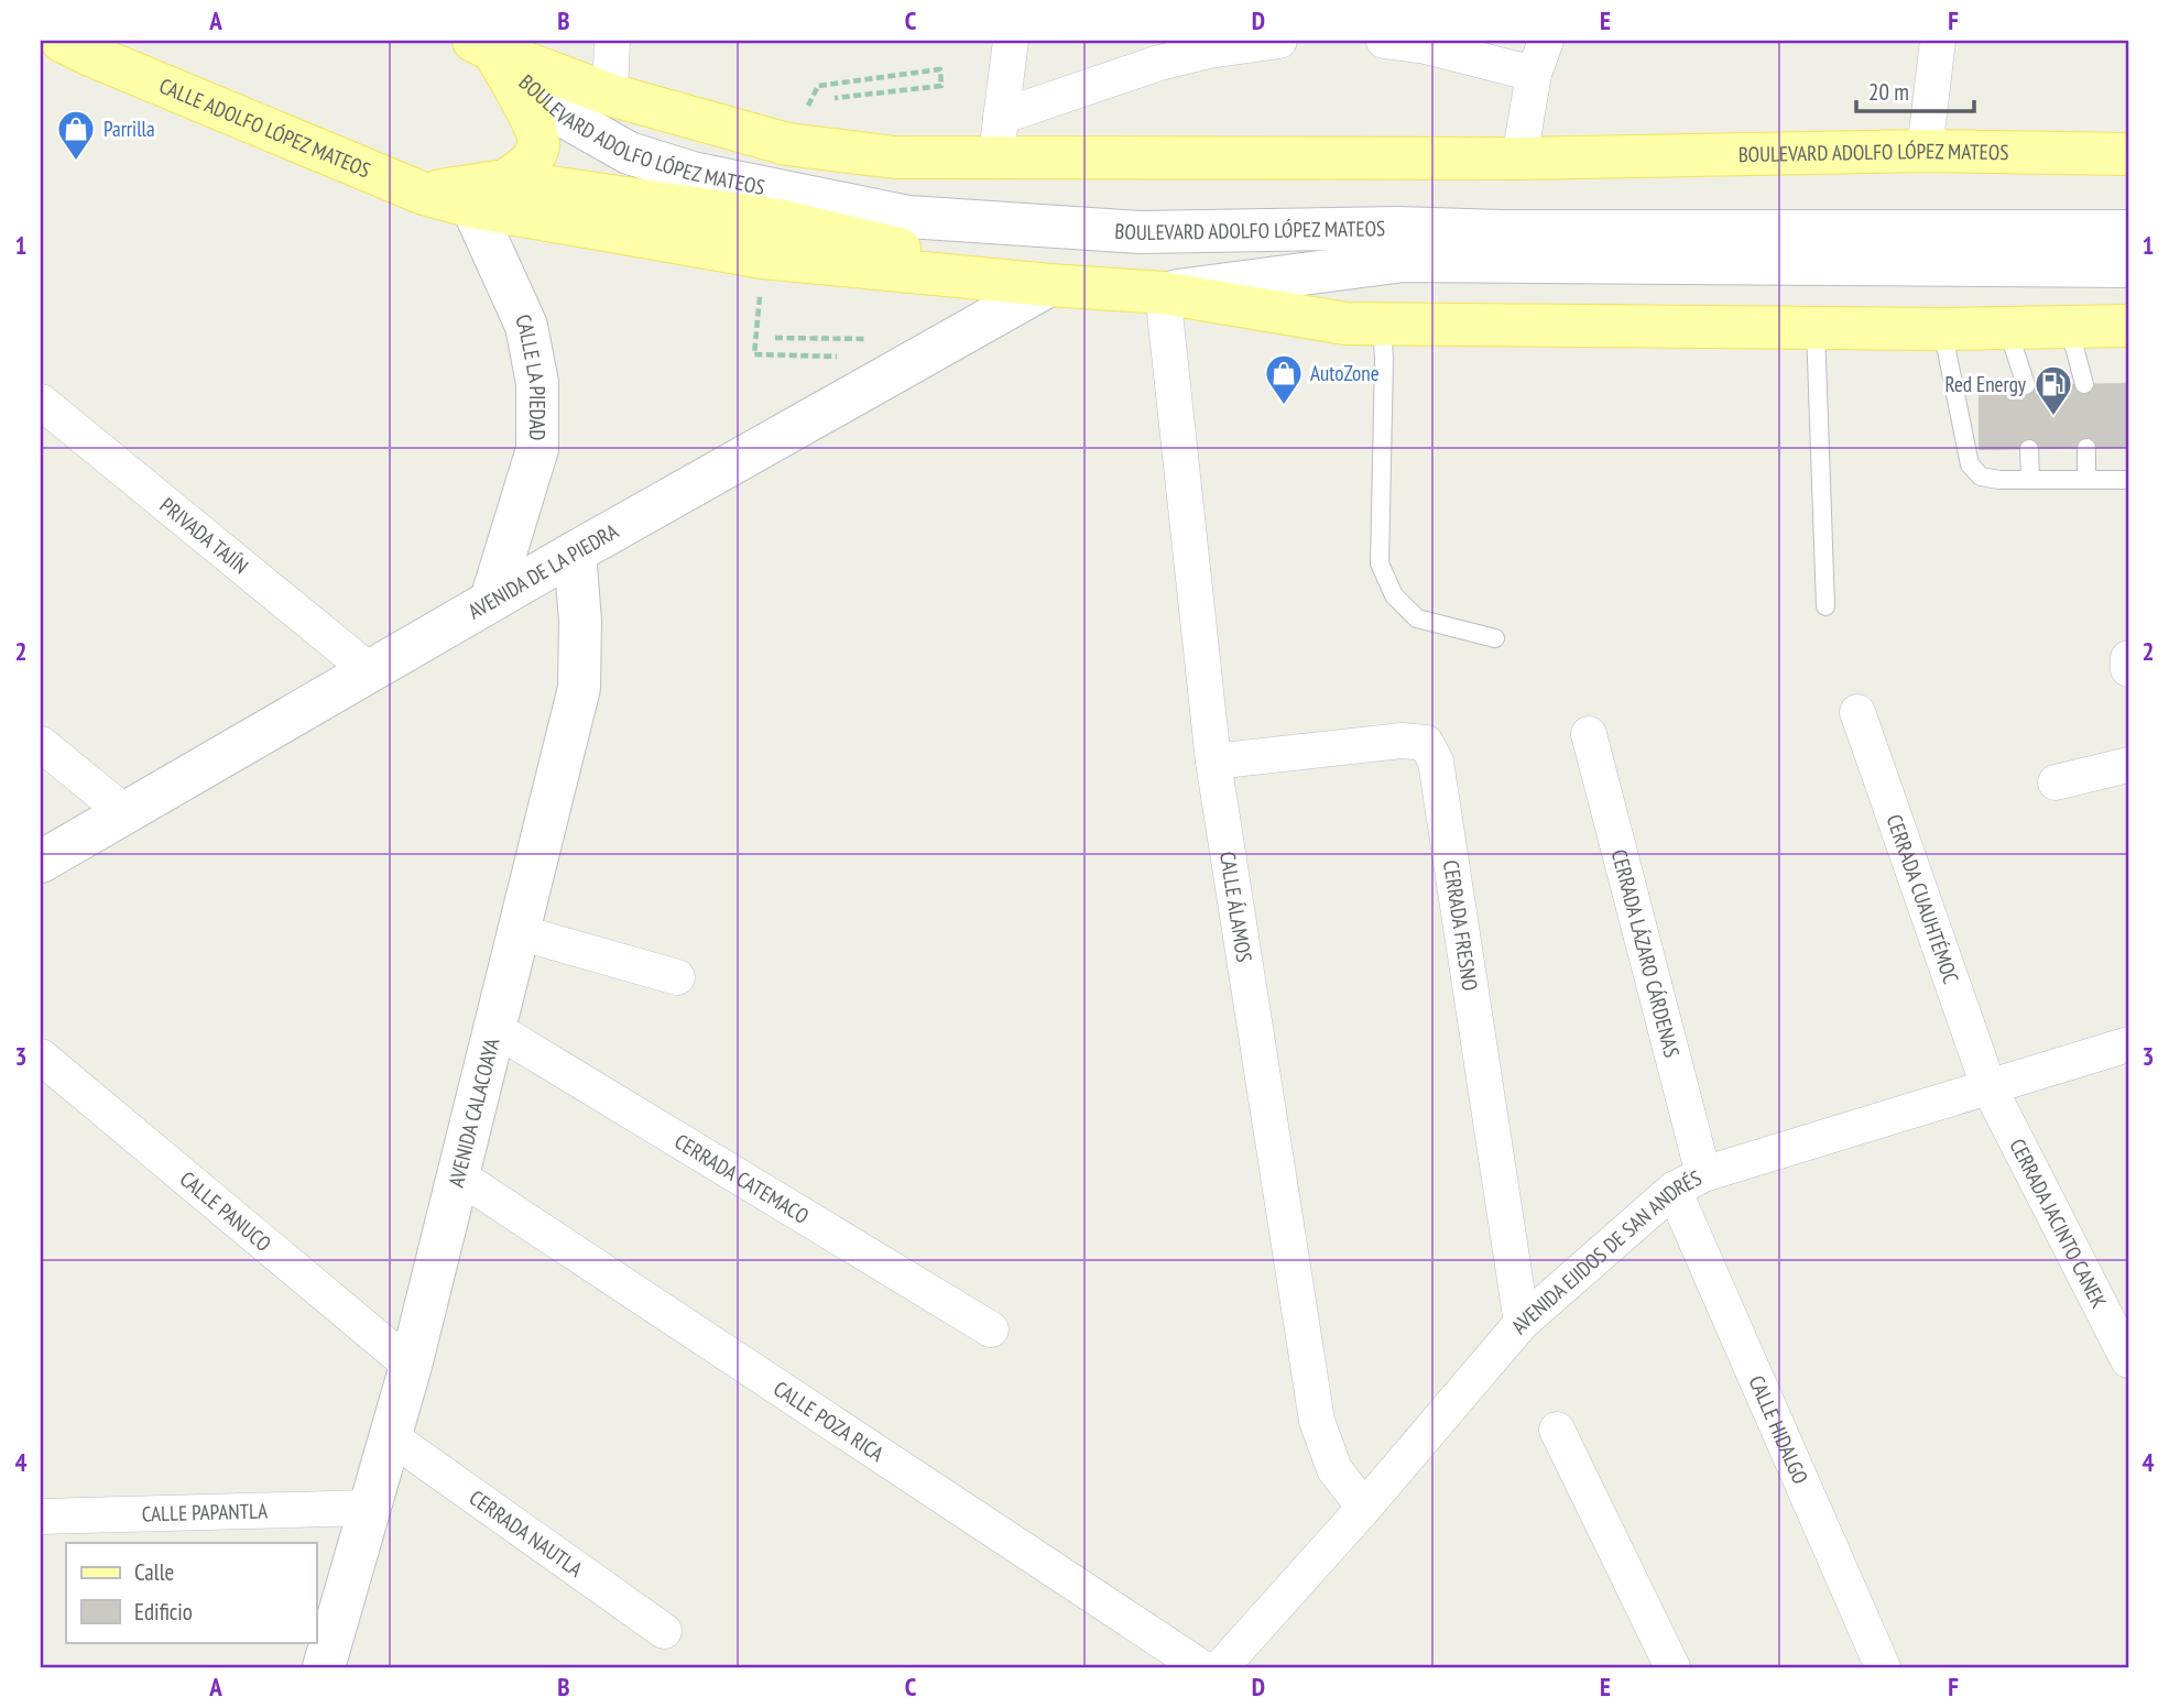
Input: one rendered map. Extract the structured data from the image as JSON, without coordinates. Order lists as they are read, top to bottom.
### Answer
{
  "streets": {
    "main road": ["CALLE ADOLFO LÓPEZ MATEOS", "BOULEVARD ADOLFO LÓPEZ MATEOS"],
    "street": [
      "CALLE LA PIEDAD",
      "PRIVADA TAJÍN",
      "AVENIDA DE LA PIEDRA",
      "CERRADA CUAUHTÉMOC",
      "CALLE ÁLAMOS",
      "CERRADA FRESNO",
      "CERRADA LÁZARO CÁRDENAS",
      "AVENIDA CALACOAYA",
      "CERRADA CATEMACO",
      "CALLE PANUCO",
      "CERRADA JACINTO CANEK",
      "AVENIDA EJIDOS DE SAN ANDRÉS",
      "CALLE POZA RICA",
      "CALLE HIDALGO",
      "CALLE PAPANTLA",
      "CERRADA NAUTLA"
    ]
  },
  "crossings": [
    ["CALLE ADOLFO LÓPEZ MATEOS", "BOULEVARD ADOLFO LÓPEZ MATEOS"],
    ["CALLE ADOLFO LÓPEZ MATEOS", "CALLE LA PIEDAD"],
    ["BOULEVARD ADOLFO LÓPEZ MATEOS", "CALLE LA PIEDAD"],
    ["BOULEVARD ADOLFO LÓPEZ MATEOS", "AVENIDA DE LA PIEDRA"],
    ["BOULEVARD ADOLFO LÓPEZ MATEOS", "CALLE ÁLAMOS"],
    ["CALLE LA PIEDAD", "AVENIDA DE LA PIEDRA"],
    ["PRIVADA TAJÍN", "AVENIDA DE LA PIEDRA"],
    ["AVENIDA DE LA PIEDRA", "AVENIDA CALACOAYA"],
    ["CERRADA CUAUHTÉMOC", "CERRADA JACINTO CANEK"],
    ["CERRADA CUAUHTÉMOC", "AVENIDA EJIDOS DE SAN ANDRÉS"],
    ["CALLE ÁLAMOS", "CERRADA FRESNO"],
    ["CALLE ÁLAMOS", "AVENIDA EJIDOS DE SAN ANDRÉS"],
    ["CERRADA FRESNO", "AVENIDA EJIDOS DE SAN ANDRÉS"],
    ["CERRADA LÁZARO CÁRDENAS", "AVENIDA EJIDOS DE SAN ANDRÉS"],
    ["CERRADA LÁZARO CÁRDENAS", "CALLE HIDALGO"],
    ["AVENIDA CALACOAYA", "CERRADA CATEMACO"],
    ["AVENIDA CALACOAYA", "CALLE PANUCO"],
    ["AVENIDA CALACOAYA", "CALLE POZA RICA"],
    ["AVENIDA CALACOAYA", "CALLE PAPANTLA"],
    ["AVENIDA CALACOAYA", "CERRADA NAUTLA"],
    ["CERRADA JACINTO CANEK", "AVENIDA EJIDOS DE SAN ANDRÉS"],
    ["AVENIDA EJIDOS DE SAN ANDRÉS", "CALLE HIDALGO"]
  ],
  "places": {
    "shop": ["Parrilla", "AutoZone"],
    "fuel station": ["Red Energy"]
  },
  "legend": ["Calle", "Edificio"],
  "scale_bar": "20 m",
  "grid": {
    "columns": [
      "A",
      "B",
      "C",
      "D",
      "E",
      "F"
    ],
    "rows": [
      "1",
      "2",
      "3",
      "4"
    ]
  }
}
